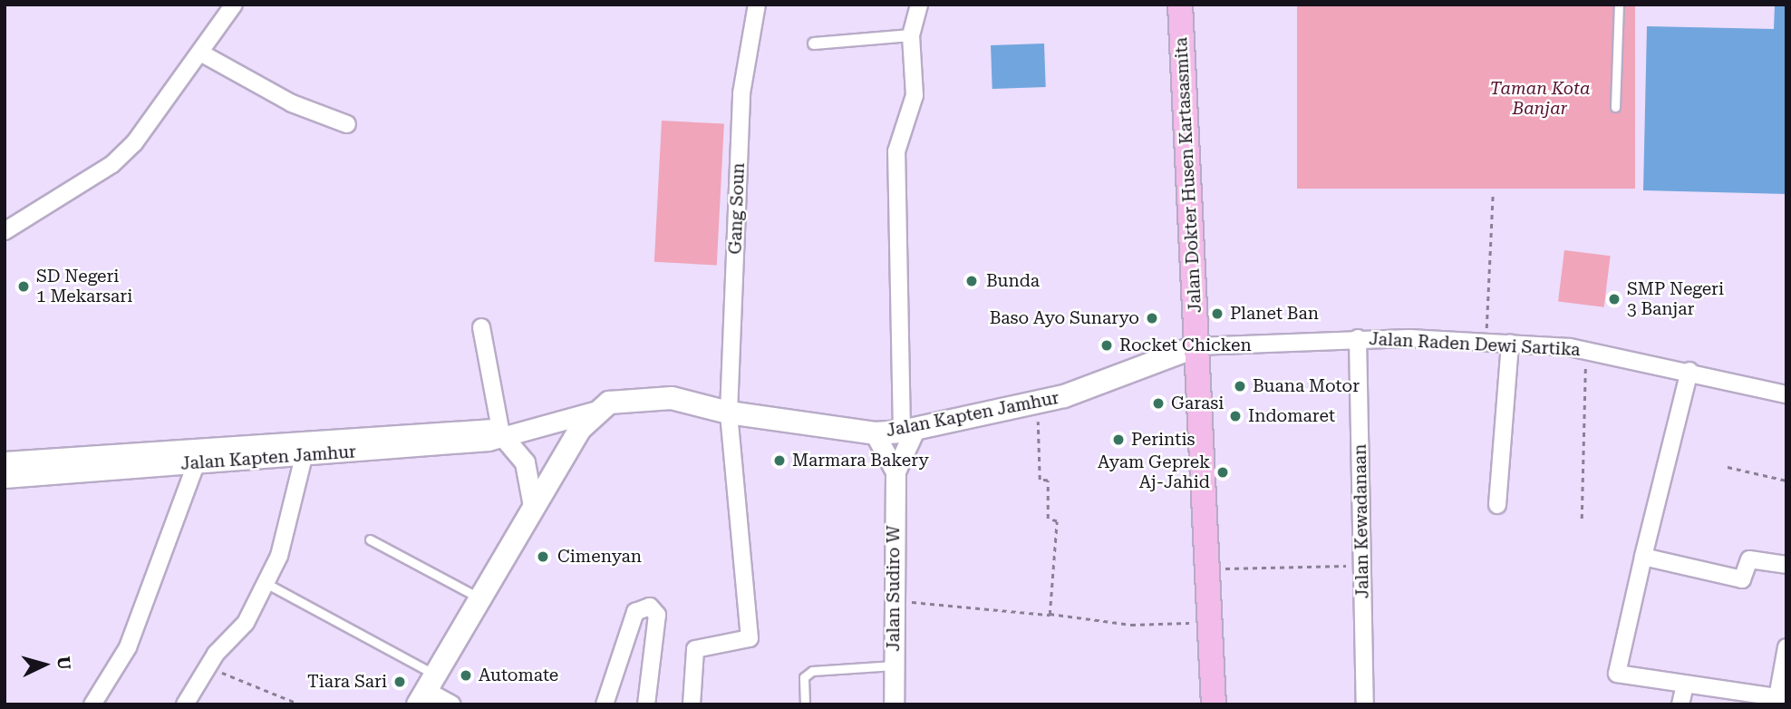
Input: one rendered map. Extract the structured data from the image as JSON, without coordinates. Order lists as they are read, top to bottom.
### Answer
{
  "streets": {
    "main road": ["Jalan Dokter Husen Kartasasmita", "Jalan Kapten Jamhur"],
    "street": [
      "Gang Soun",
      "Jalan Raden Dewi Sartika",
      "Jalan Kewadanaan",
      "Jalan Sudiro W"
    ]
  },
  "crossings": [
    ["Jalan Dokter Husen Kartasasmita", "Jalan Raden Dewi Sartika"],
    ["Jalan Dokter Husen Kartasasmita", "Jalan Kapten Jamhur"],
    ["Gang Soun", "Jalan Kapten Jamhur"],
    ["Jalan Raden Dewi Sartika", "Jalan Kapten Jamhur"],
    ["Jalan Raden Dewi Sartika", "Jalan Kewadanaan"]
  ],
  "parks": ["Taman Kota Banjar"],
  "places": [
    "Bunda",
    "SD Negeri 1 Mekarsari",
    "SMP Negeri 3 Banjar",
    "Planet Ban",
    "Baso Ayo Sunaryo",
    "Rocket Chicken",
    "Buana Motor",
    "Garasi",
    "Indomaret",
    "Perintis",
    "Marmara Bakery",
    "Ayam Geprek Aj-Jahid",
    "Cimenyan",
    "Automate",
    "Tiara Sari"
  ],
  "north": "right"
}
